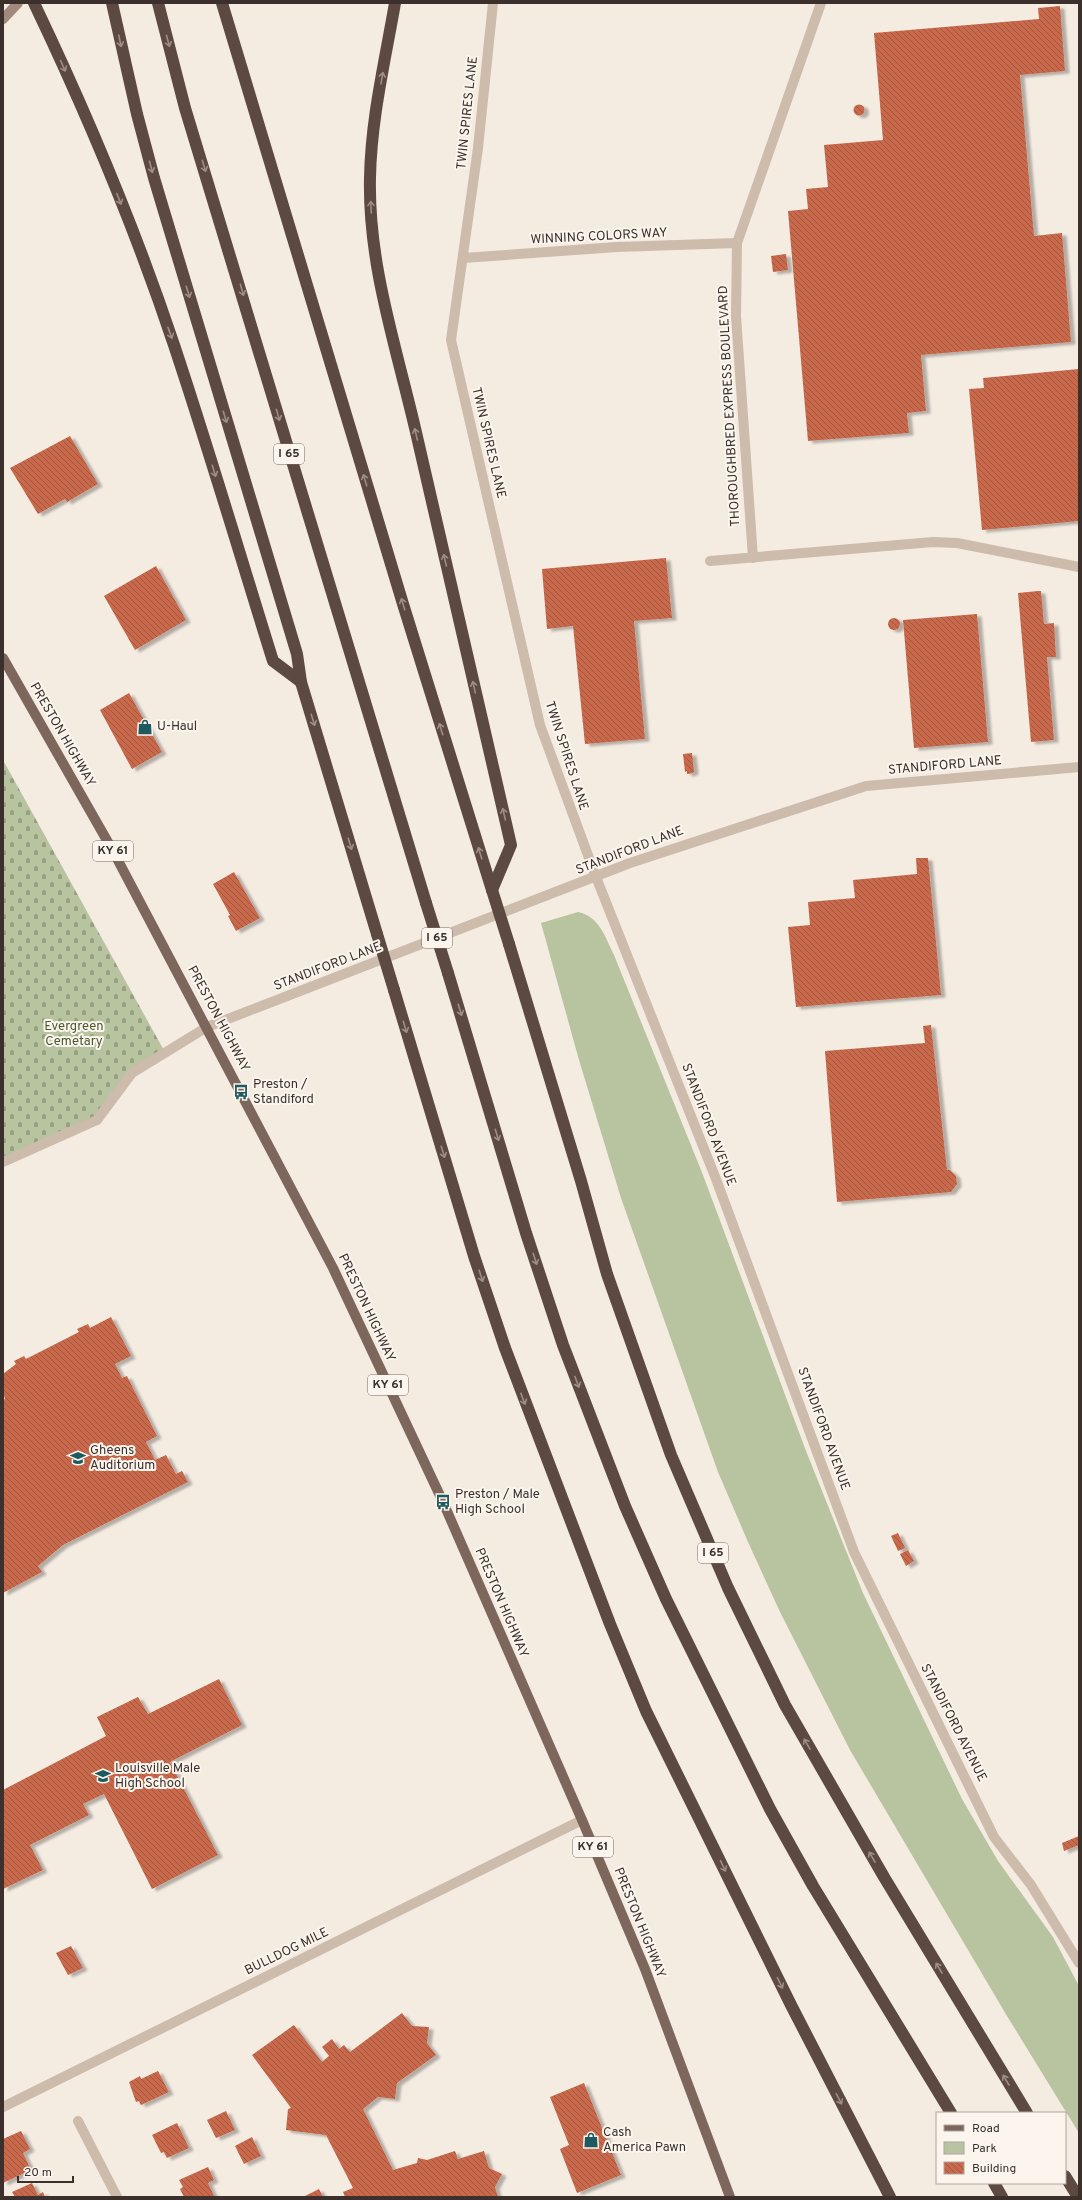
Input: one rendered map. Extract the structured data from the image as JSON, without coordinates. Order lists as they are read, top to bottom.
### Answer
{
  "streets": {
    "highway": ["I 65"],
    "main road": ["PRESTON HIGHWAY", "KY 61"],
    "street": [
      "TWIN SPIRES LANE",
      "WINNING COLORS WAY",
      "THOROUGHBRED EXPRESS BOULEVARD",
      "STANDIFORD LANE",
      "STANDIFORD AVENUE",
      "BULLDOG MILE"
    ]
  },
  "crossings": [
    ["TWIN SPIRES LANE", "WINNING COLORS WAY"],
    ["TWIN SPIRES LANE", "STANDIFORD LANE"],
    ["TWIN SPIRES LANE", "STANDIFORD AVENUE"],
    ["WINNING COLORS WAY", "THOROUGHBRED EXPRESS BOULEVARD"],
    ["PRESTON HIGHWAY", "STANDIFORD LANE"],
    ["PRESTON HIGHWAY", "BULLDOG MILE"],
    ["STANDIFORD LANE", "STANDIFORD AVENUE"]
  ],
  "parks": ["Evergreen Cemetary"],
  "places": {
    "shop": ["U-Haul", "Cash America Pawn"],
    "bus stop": ["Preston / Standiford", "Preston / Male High School"],
    "school or university": ["Gheens Auditorium", "Louisville Male High School"]
  },
  "legend": ["Road", "Park", "Building"],
  "scale_bar": "20 m"
}
